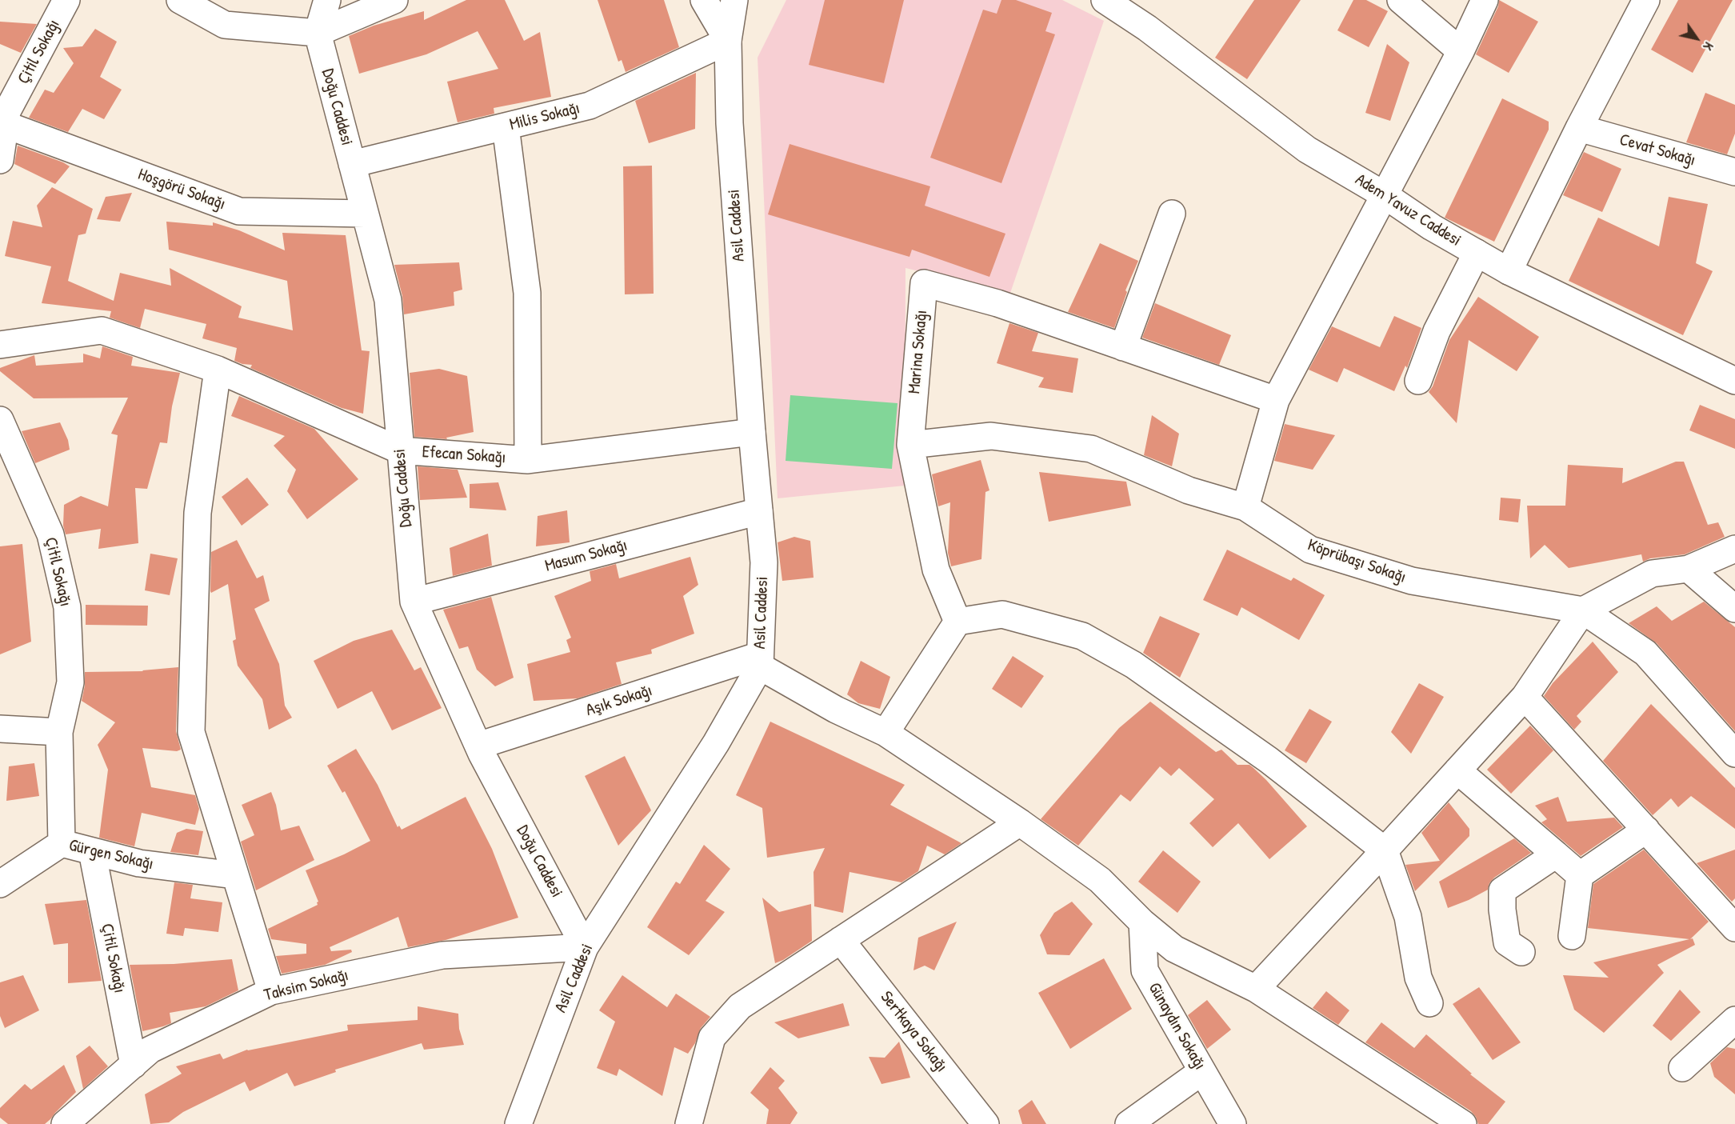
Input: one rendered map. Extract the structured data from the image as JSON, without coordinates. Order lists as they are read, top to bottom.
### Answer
{
  "streets": {
    "street": [
      "Çitil Sokağı",
      "Doğu Caddesi",
      "Milis Sokağı",
      "Cevat Sokağı",
      "Hoşgörü Sokağı",
      "Adem Yavuz Caddesi",
      "Asil Caddesi",
      "Marina Sokağı",
      "Efecan Sokağı",
      "Masum Sokağı",
      "Köprübaşı Sokağı",
      "Aşık Sokağı",
      "Gürgen Sokağı",
      "Taksim Sokağı",
      "Günaydın Sokağı",
      "Sertkaya Sokağı"
    ]
  },
  "crossings": [
    ["Çitil Sokağı", "Hoşgörü Sokağı"],
    ["Çitil Sokağı", "Gürgen Sokağı"],
    ["Çitil Sokağı", "Taksim Sokağı"],
    ["Doğu Caddesi", "Milis Sokağı"],
    ["Doğu Caddesi", "Hoşgörü Sokağı"],
    ["Doğu Caddesi", "Asil Caddesi"],
    ["Doğu Caddesi", "Efecan Sokağı"],
    ["Doğu Caddesi", "Masum Sokağı"],
    ["Doğu Caddesi", "Aşık Sokağı"],
    ["Doğu Caddesi", "Taksim Sokağı"],
    ["Milis Sokağı", "Asil Caddesi"],
    ["Asil Caddesi", "Efecan Sokağı"],
    ["Asil Caddesi", "Masum Sokağı"],
    ["Asil Caddesi", "Aşık Sokağı"],
    ["Asil Caddesi", "Taksim Sokağı"],
    ["Marina Sokağı", "Köprübaşı Sokağı"]
  ],
  "north": "bottom right"
}
